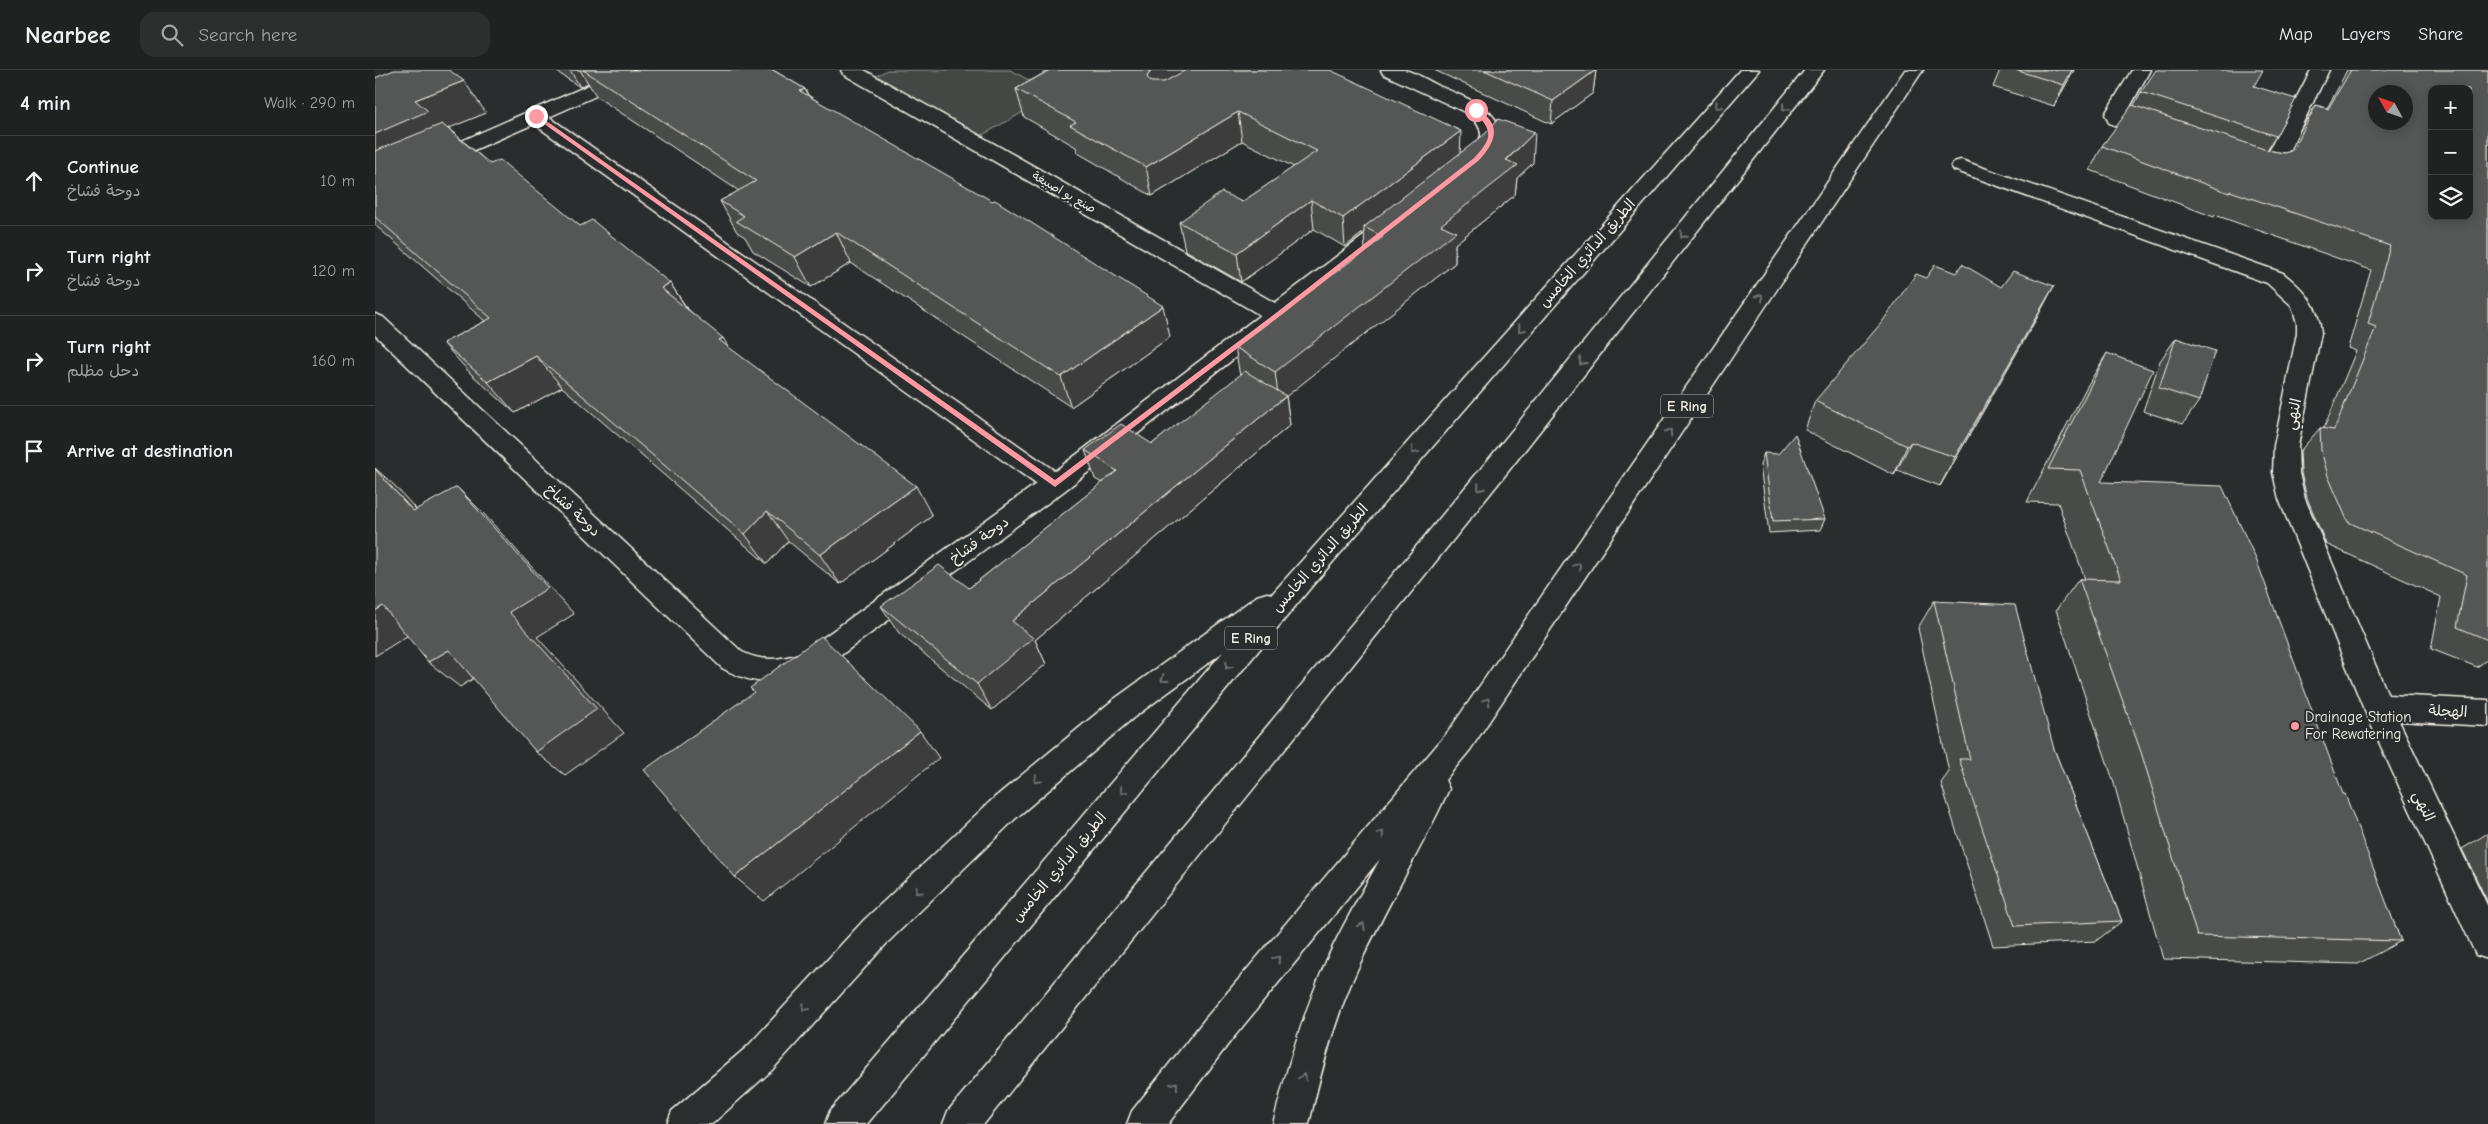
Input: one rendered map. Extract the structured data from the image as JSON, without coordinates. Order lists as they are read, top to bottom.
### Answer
{
  "streets": {
    "street": [
      "صنع بو اصبيغة",
      "الطريق الدائري الخامس",
      "E Ring",
      "النهي",
      "دوحة فشاخ",
      "الهجلة"
    ]
  },
  "crossings": [
    ["صنع بو اصبيغة", "دوحة فشاخ"],
    ["النهي", "الهجلة"]
  ],
  "places": ["Drainage Station For Rewatering"],
  "north": "top left",
  "page": {
    "header": "Nearbee",
    "search": "Search here",
    "nav": ["Map", "Layers", "Share"],
    "heading": ["4 min", "Walk · 290 m"],
    "map_buttons": ["+", "−"],
    "list": [
      ["Continue", "دوحة فشاخ", "10 m"],
      ["Turn right", "دوحة فشاخ", "120 m"],
      ["Turn right", "دحل مظلم", "160 m"],
      "Arrive at destination"
    ]
  }
}
